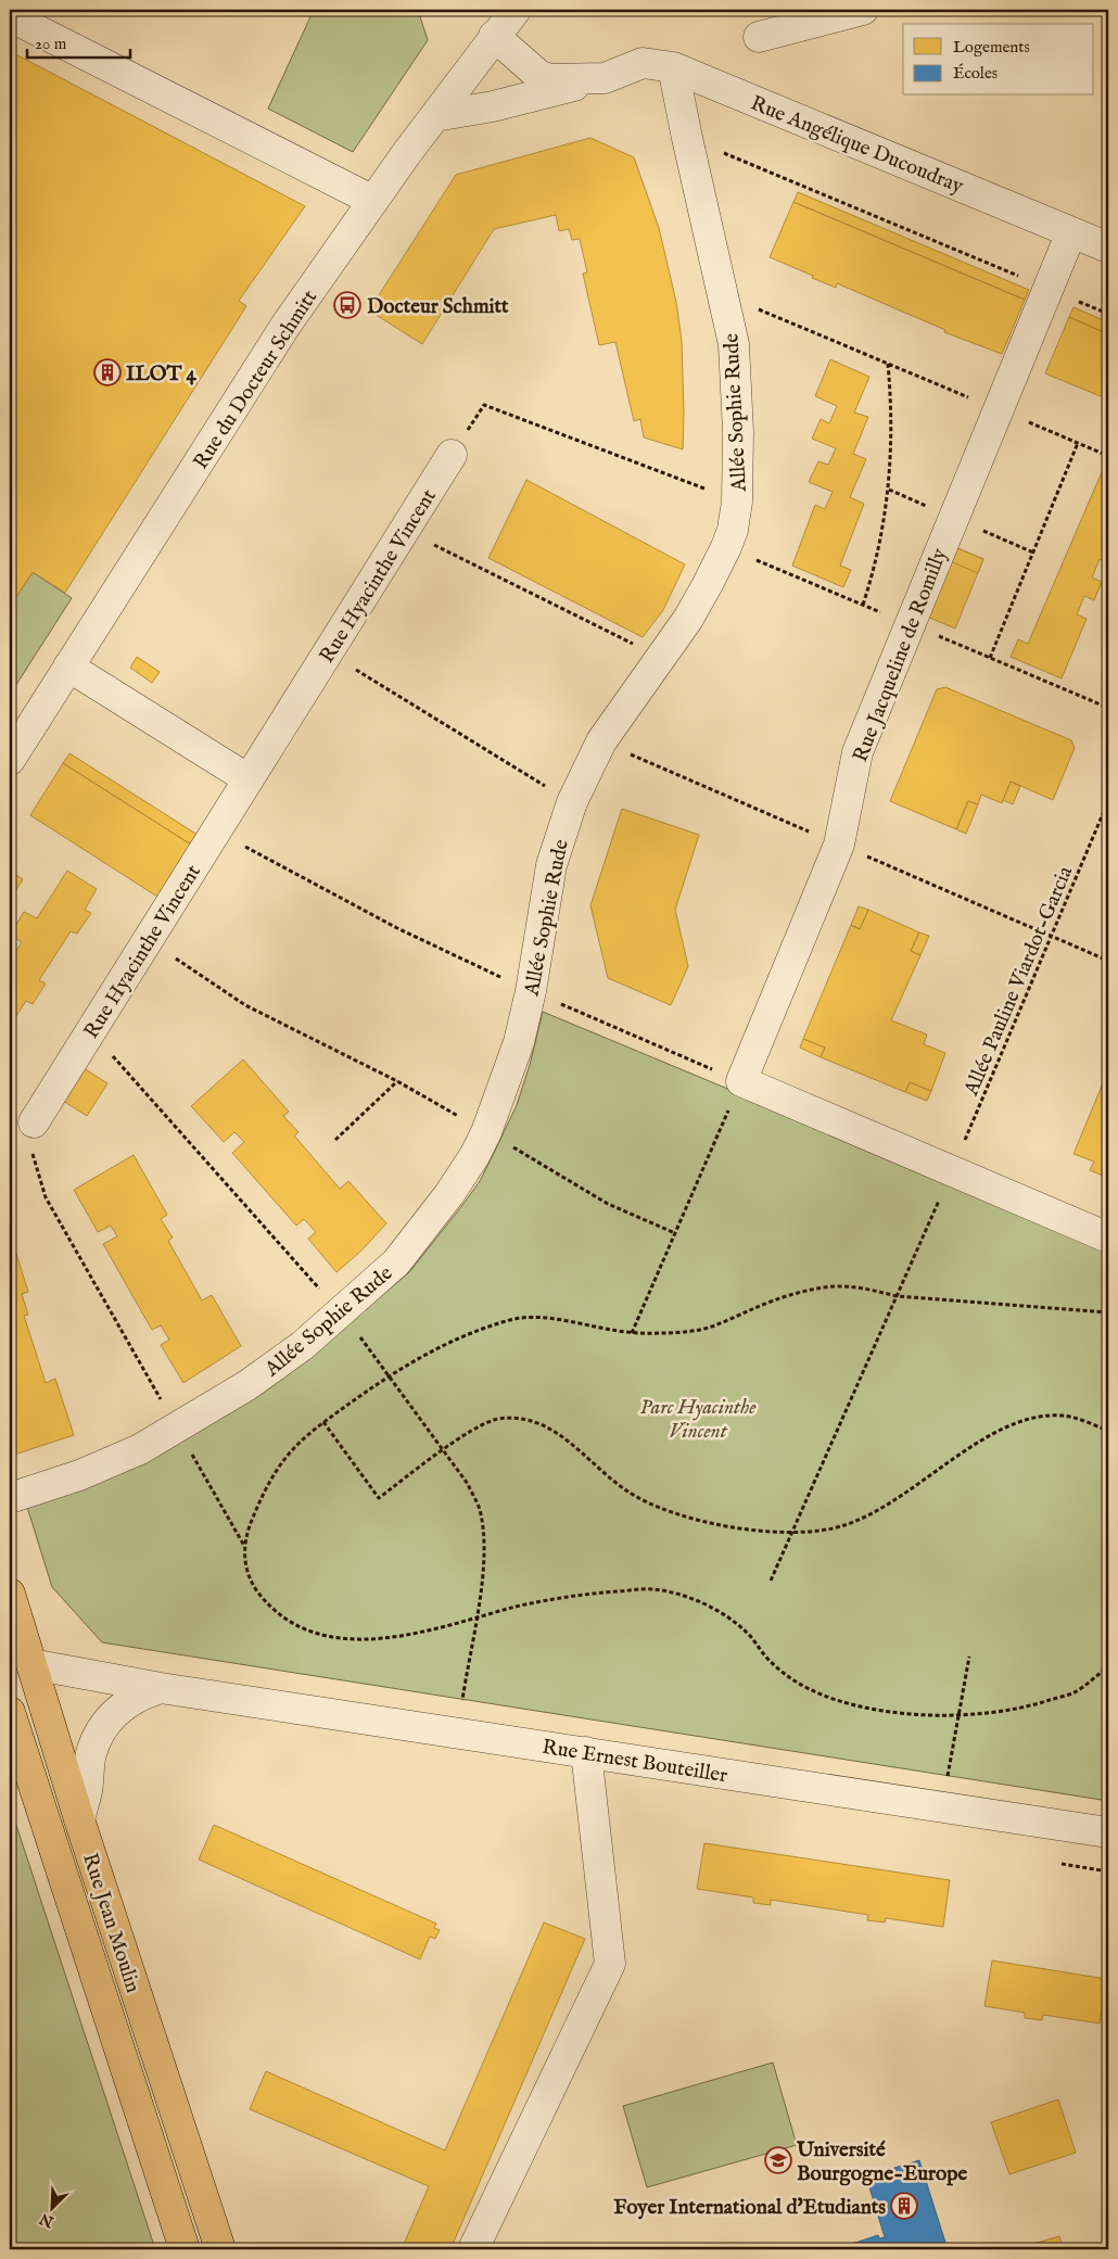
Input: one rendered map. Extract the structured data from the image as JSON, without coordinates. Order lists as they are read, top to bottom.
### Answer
{
  "streets": {
    "main road": ["Rue Jean Moulin"],
    "street": [
      "Rue Angélique Ducoudray",
      "Rue du Docteur Schmitt",
      "Allée Sophie Rude",
      "Rue Hyacinthe Vincent",
      "Rue Jacqueline de Romilly",
      "Rue Ernest Bouteiller"
    ],
    "path": ["Allée Pauline Viardot-Garcia"]
  },
  "crossings": [
    ["Rue Angélique Ducoudray", "Rue du Docteur Schmitt"],
    ["Rue Angélique Ducoudray", "Allée Sophie Rude"],
    ["Rue Angélique Ducoudray", "Rue Jacqueline de Romilly"],
    ["Rue Ernest Bouteiller", "Rue Jean Moulin"]
  ],
  "parks": ["Parc Hyacinthe Vincent"],
  "places": {
    "bus stop": ["Docteur Schmitt"],
    "building": ["ILOT 4", "Foyer International d'Etudiants"],
    "school or university": ["Université Bourgogne-Europe"]
  },
  "legend": ["Logements", "Écoles"],
  "scale_bar": "20 m",
  "north": "bottom left"
}
